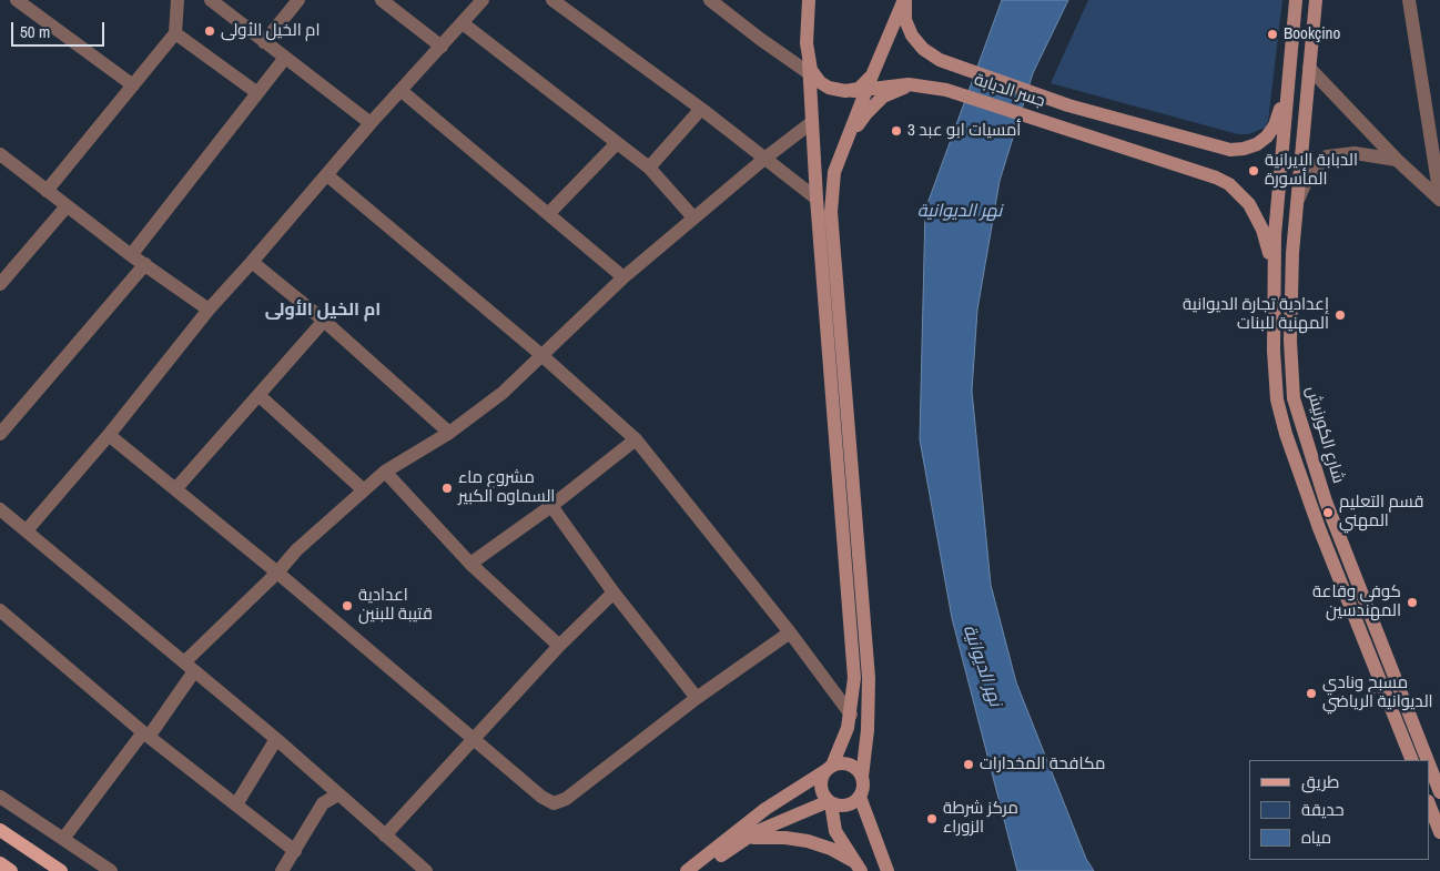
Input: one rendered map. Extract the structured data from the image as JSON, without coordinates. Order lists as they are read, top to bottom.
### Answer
{
  "streets": {
    "main road": ["جسر الدبابة", "شارع الكورنيش"]
  },
  "crossings": [
    ["جسر الدبابة", "شارع الكورنيش"]
  ],
  "districts": ["ام الخيل الأولى"],
  "water": ["نهر الديوانية"],
  "places": [
    "ام الخيل الأولى",
    "Bookçino",
    "أمسيات ابو عبد 3",
    "الدبابة الايرانية المأسورة",
    "إعدادية تجارة الديوانية المهنية للبنات",
    "مشروع ماء السماوه الكبير",
    "قسم التعليم المهني",
    "كوفي وقاعة المهندسين",
    "اعدادية قتيبة للبنين",
    "مسبح ونادي الديوانية الرياضي",
    "مكافحة المخدارات",
    "مركز شرطة الزوراء"
  ],
  "legend": ["طريق", "حديقة", "مياه"],
  "scale_bar": "50 m"
}
